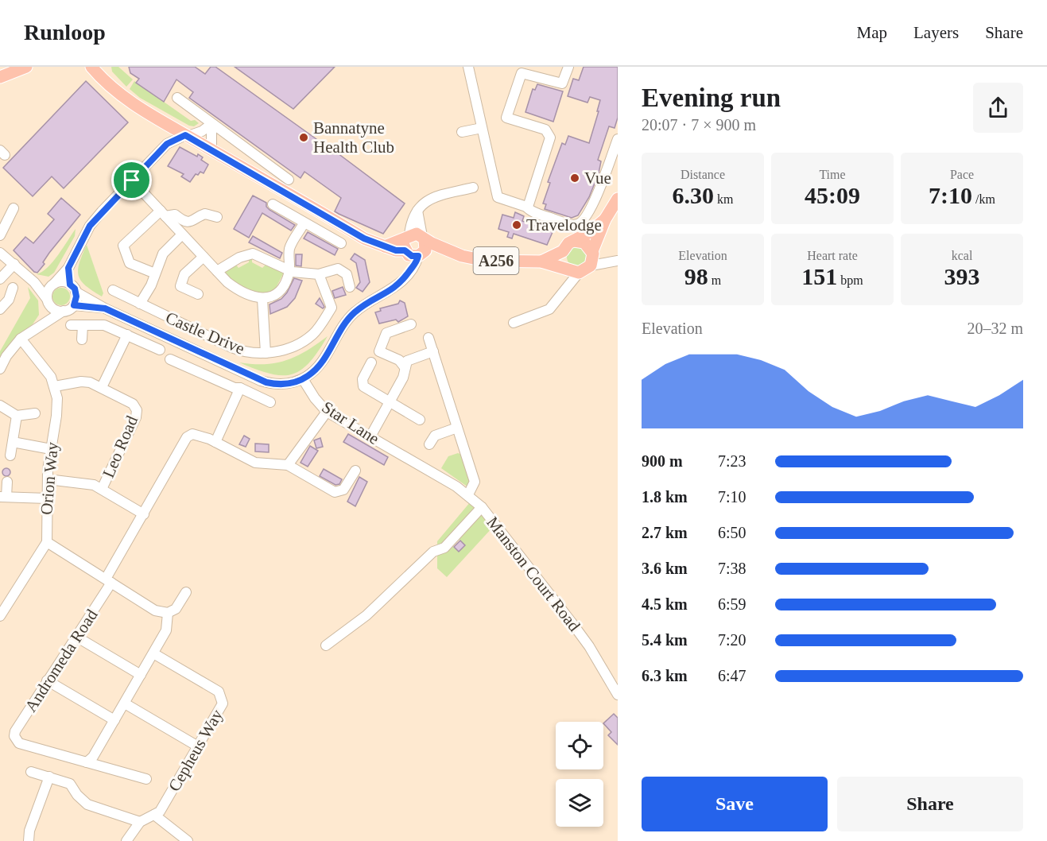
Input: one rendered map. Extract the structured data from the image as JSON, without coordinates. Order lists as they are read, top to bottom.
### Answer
{
  "streets": {
    "main road": ["A256"],
    "street": [
      "Castle Drive",
      "Star Lane",
      "Leo Road",
      "Orion Way",
      "Manston Court Road",
      "Andromeda Road",
      "Cepheus Way"
    ]
  },
  "crossings": [
    ["Star Lane", "Manston Court Road"],
    ["Leo Road", "Orion Way"]
  ],
  "places": ["Bannatyne Health Club", "Vue", "Travelodge"],
  "page": {
    "header": "Runloop",
    "nav": ["Map", "Layers", "Share"],
    "heading": ["Evening run", "20:07 · 7 × 900 m"],
    "stats": [
      ["Distance", "6.30 km"],
      ["Time", "45:09"],
      ["Pace", "7:10 /km"],
      ["Elevation", "98 m"],
      ["Heart rate", "151 bpm"],
      ["kcal", "393"]
    ],
    "chart": ["Elevation", "20–32 m"],
    "list": [
      {
        "name": "900 m",
        "note": "7:23"
      },
      {
        "name": "1.8 km",
        "note": "7:10"
      },
      {
        "name": "2.7 km",
        "note": "6:50"
      },
      {
        "name": "3.6 km",
        "note": "7:38"
      },
      {
        "name": "4.5 km",
        "note": "6:59"
      },
      {
        "name": "5.4 km",
        "note": "7:20"
      },
      {
        "name": "6.3 km",
        "note": "6:47"
      }
    ],
    "buttons": ["Save", "Share"]
  }
}
